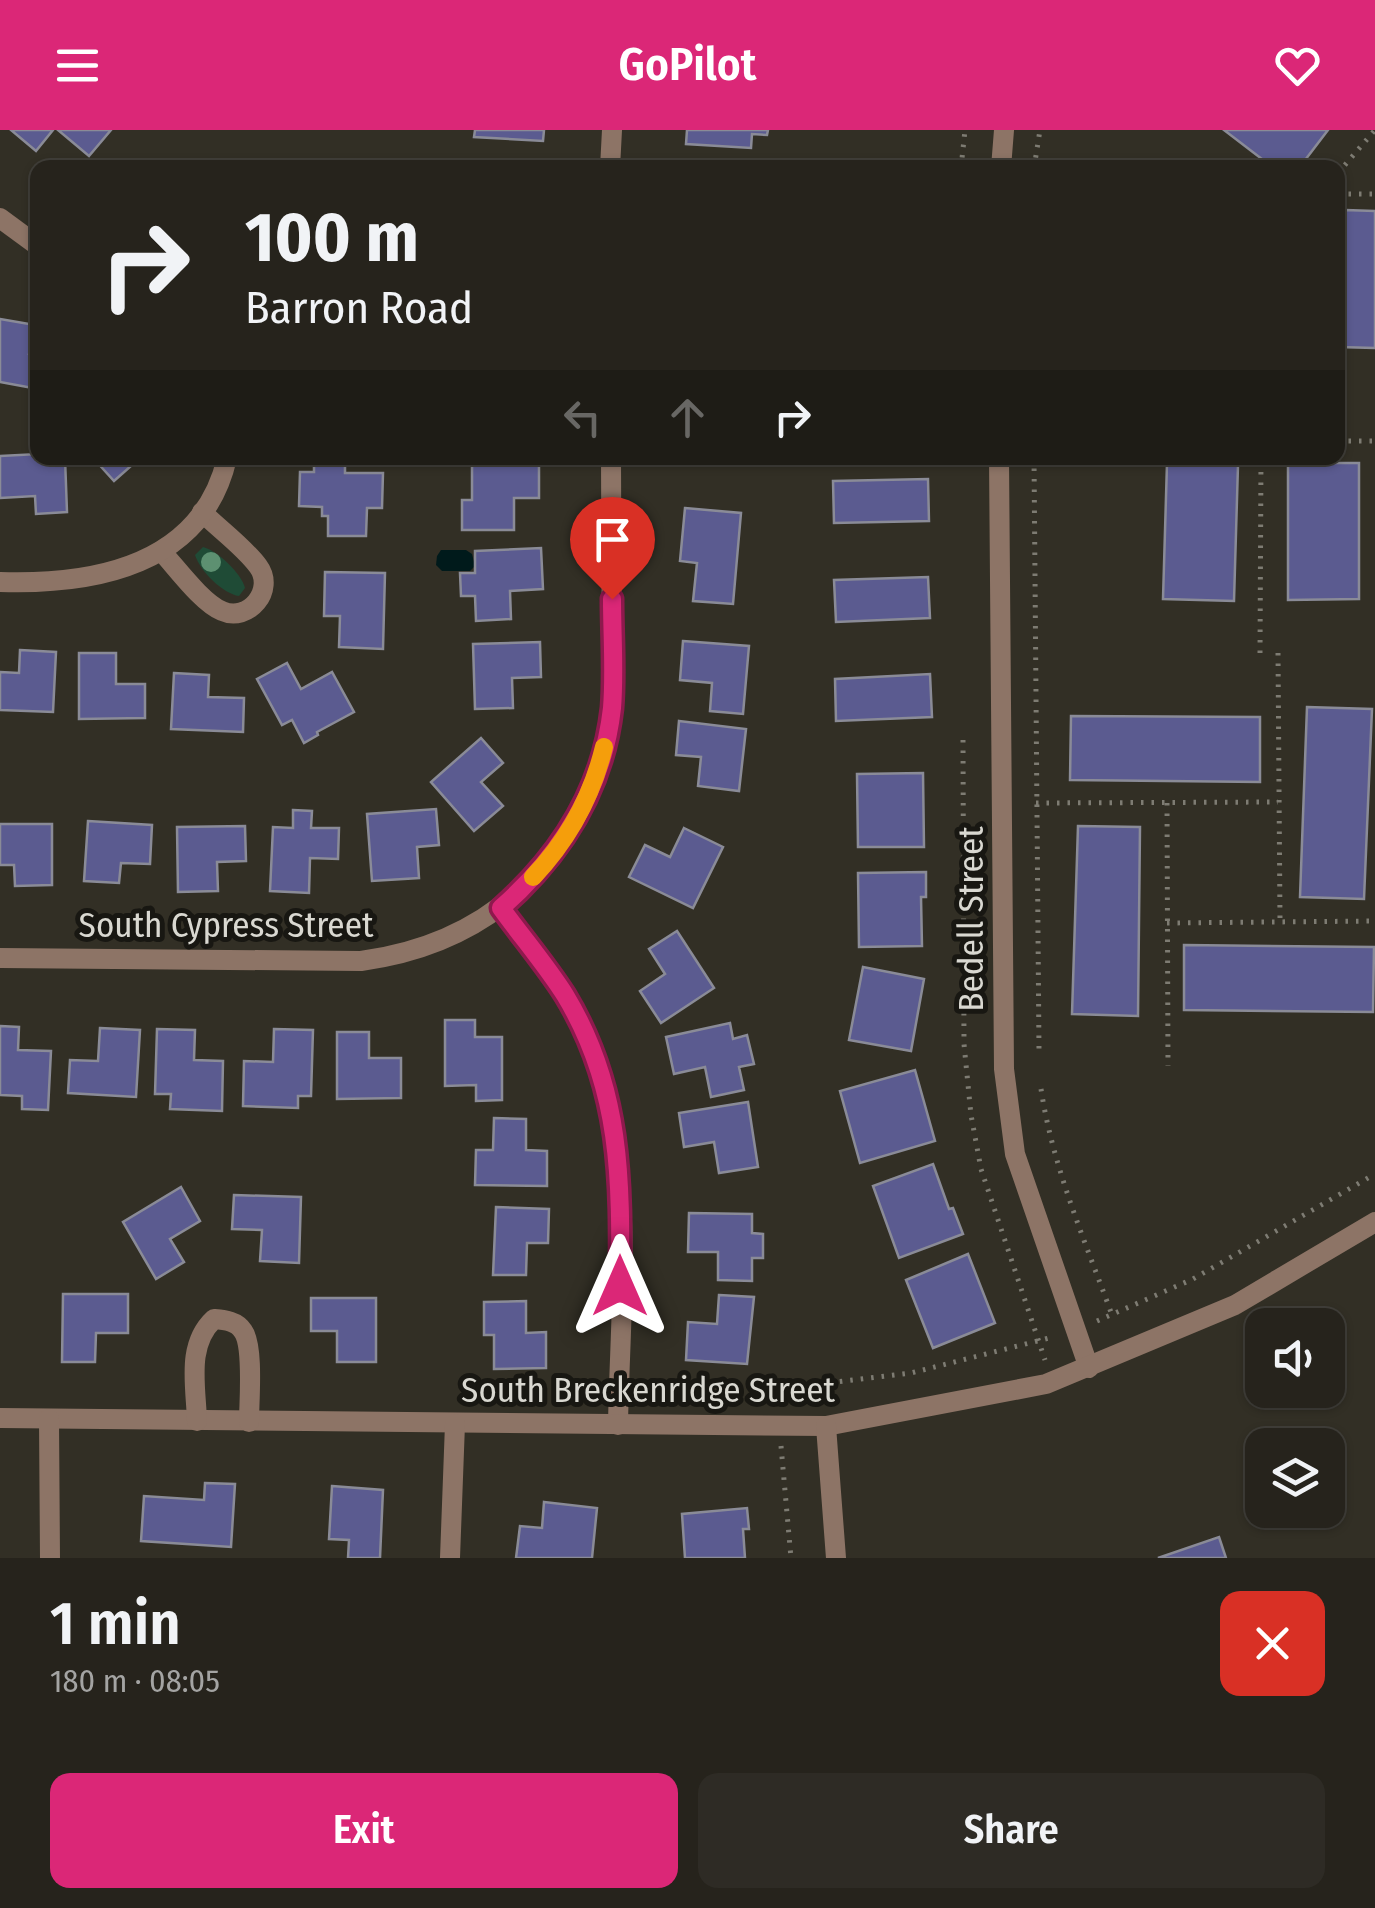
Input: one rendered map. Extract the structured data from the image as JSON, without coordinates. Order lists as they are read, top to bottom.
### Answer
{
  "streets": {
    "street": ["Bedell Street", "South Cypress Street", "South Breckenridge Street"]
  },
  "crossings": [
    ["Bedell Street", "South Breckenridge Street"]
  ],
  "page": {
    "header": "GoPilot",
    "turn": ["100 m", "Barron Road"],
    "heading": ["1 min", "180 m · 08:05"],
    "buttons": ["Exit", "Share"]
  }
}
